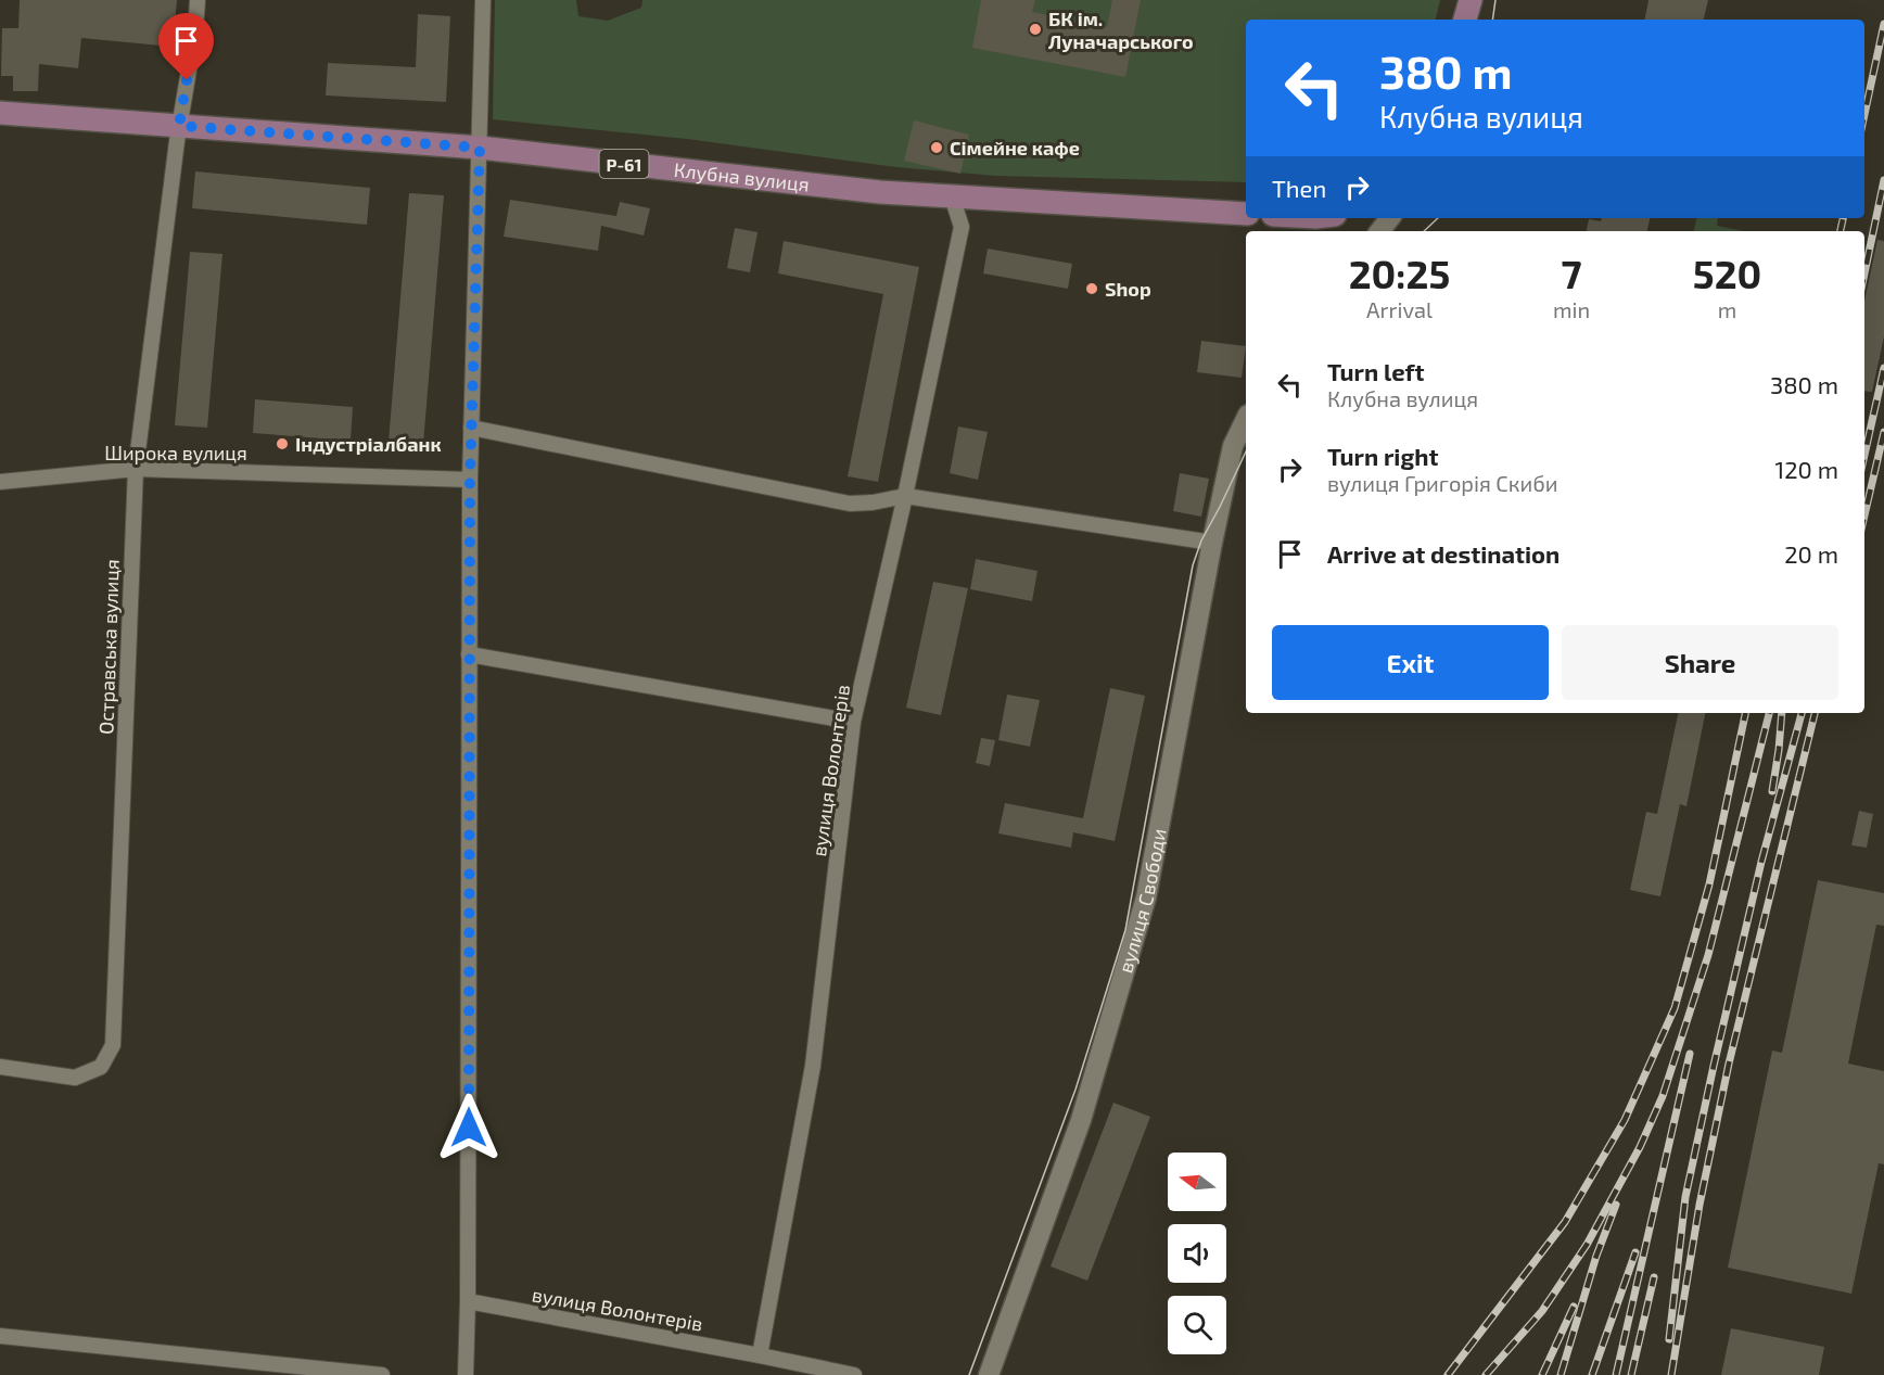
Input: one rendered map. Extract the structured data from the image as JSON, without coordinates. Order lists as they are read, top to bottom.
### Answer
{
  "streets": {
    "main road": ["Р-61", "Клубна вулиця"],
    "street": [
      "Широка вулиця",
      "Остравська вулиця",
      "вулиця Волонтерів",
      "вулиця Свободи"
    ]
  },
  "crossings": [
    ["Клубна вулиця", "Остравська вулиця"],
    ["Клубна вулиця", "вулиця Волонтерів"],
    ["Широка вулиця", "Остравська вулиця"]
  ],
  "places": [
    "БК ім. Луначарського",
    "Сімейне кафе",
    "Shop",
    "Індустріалбанк"
  ],
  "north": "left",
  "page": {
    "turn": ["380 m", "Клубна вулиця"],
    "then": "Then",
    "eta": [
      "20:25",
      "Arrival",
      "7",
      "min",
      "520",
      "m"
    ],
    "list": [
      {
        "name": "Turn left",
        "note": "Клубна вулиця",
        "value": "380 m"
      },
      {
        "name": "Turn right",
        "note": "вулиця Григорія Скиби",
        "value": "120 m"
      },
      {
        "name": "Arrive at destination",
        "value": "20 m"
      }
    ],
    "buttons": ["Exit", "Share"]
  }
}
